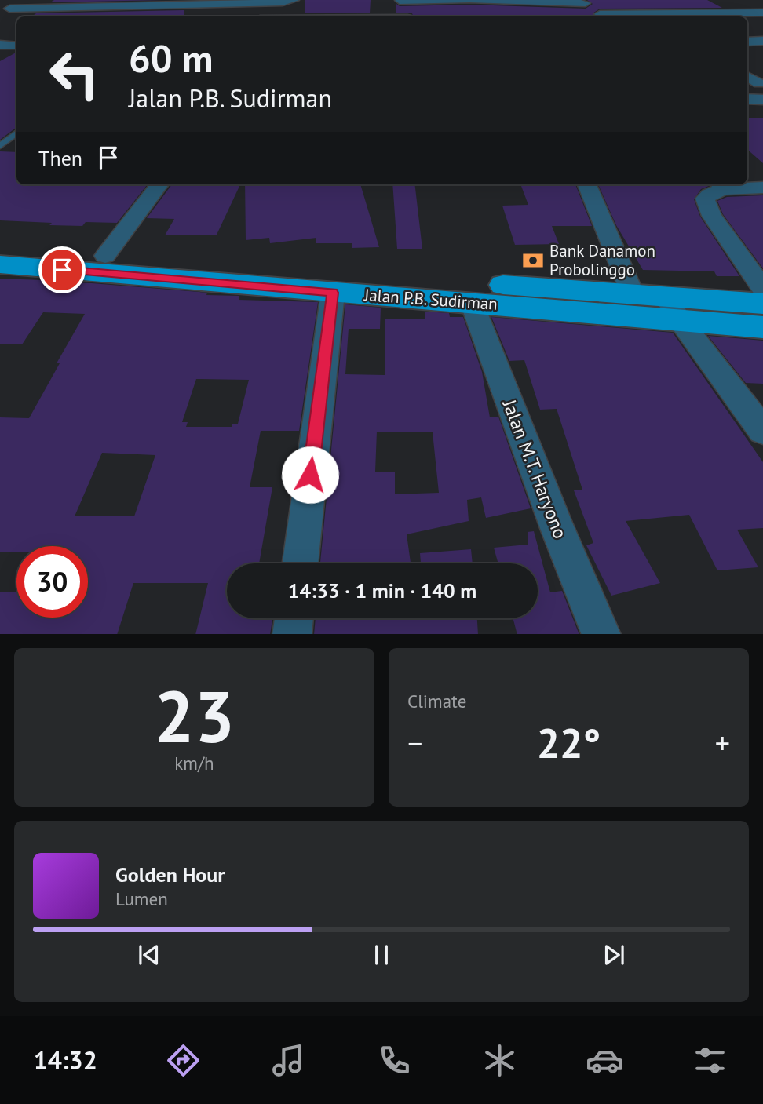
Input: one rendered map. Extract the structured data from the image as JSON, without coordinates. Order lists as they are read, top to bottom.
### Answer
{
  "streets": {
    "main road": ["Jalan P.B. Sudirman"],
    "street": ["Jalan M.T. Haryono"]
  },
  "crossings": [
    ["Jalan P.B. Sudirman", "Jalan M.T. Haryono"]
  ],
  "places": {
    "bank": ["Bank Danamon Probolinggo"]
  },
  "page": {
    "turn": ["60 m", "Jalan P.B. Sudirman"],
    "then": "Then",
    "limit": "30",
    "trip": "14:33 · 1 min · 140 m",
    "tile": [
      ["23", "km/h"],
      "Climate"
    ],
    "heat": ["−", "22°", "+"],
    "song": ["Golden Hour", "Lumen"],
    "tabs": "14:32"
  }
}
